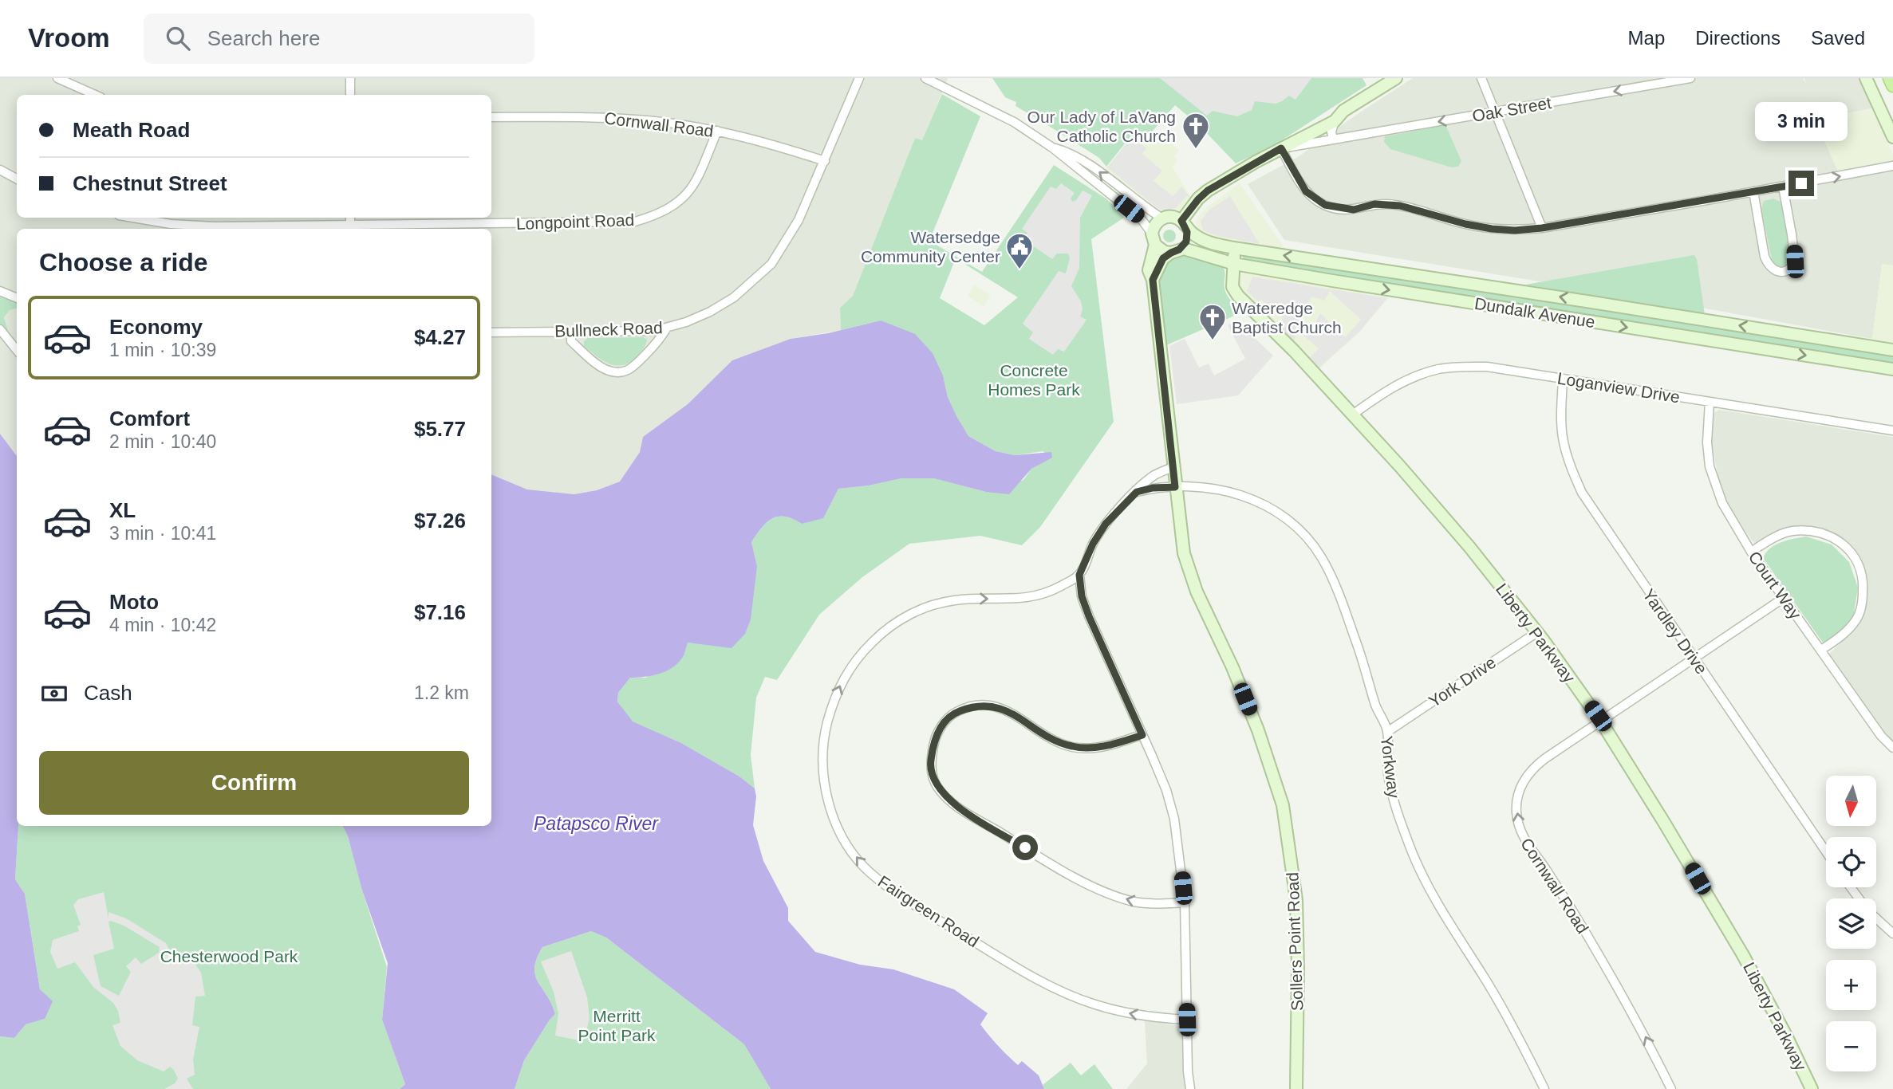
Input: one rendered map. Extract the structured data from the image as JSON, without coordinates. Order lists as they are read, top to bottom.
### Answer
{
  "streets": {
    "main road": ["Dundalk Avenue", "Liberty Parkway", "Sollers Point Road"],
    "street": [
      "Oak Street",
      "Cornwall Road",
      "Longpoint Road",
      "Bullneck Road",
      "Loganview Drive",
      "Court Way",
      "Yardley Drive",
      "York Drive",
      "Yorkway",
      "Fairgreen Road"
    ]
  },
  "crossings": [
    ["Cornwall Road", "Longpoint Road"],
    ["Cornwall Road", "Bullneck Road"],
    ["Cornwall Road", "Court Way"],
    ["Cornwall Road", "Yardley Drive"],
    ["Cornwall Road", "Liberty Parkway"],
    ["Dundalk Avenue", "Liberty Parkway"],
    ["Dundalk Avenue", "Sollers Point Road"],
    ["Loganview Drive", "Court Way"],
    ["Loganview Drive", "Yardley Drive"],
    ["Loganview Drive", "Liberty Parkway"],
    ["Liberty Parkway", "York Drive"],
    ["York Drive", "Yorkway"],
    ["Yorkway", "Sollers Point Road"]
  ],
  "one_way": ["Oak Street", "Cornwall Road"],
  "water": ["Patapsco River"],
  "parks": ["Concrete Homes Park", "Chesterwood Park", "Merritt Point Park"],
  "places": {
    "church": ["Our Lady of LaVang Catholic Church", "Wateredge Baptist Church"],
    "public building": ["Watersedge Community Center"]
  },
  "north": "bottom",
  "page": {
    "header": "Vroom",
    "search": "Search here",
    "nav": ["Map", "Directions", "Saved"],
    "banner": ["Meath Road", "Chestnut Street"],
    "bubble": "3 min",
    "heading": "Choose a ride",
    "list": [
      {
        "name": "Economy",
        "note": "1 min · 10:39",
        "value": "$4.27"
      },
      {
        "name": "Comfort",
        "note": "2 min · 10:40",
        "value": "$5.77"
      },
      {
        "name": "XL",
        "note": "3 min · 10:41",
        "value": "$7.26"
      },
      {
        "name": "Moto",
        "note": "4 min · 10:42",
        "value": "$7.16"
      }
    ],
    "pay": ["Cash", "1.2 km"],
    "buttons": "Confirm",
    "map_buttons": ["+", "−"]
  }
}
